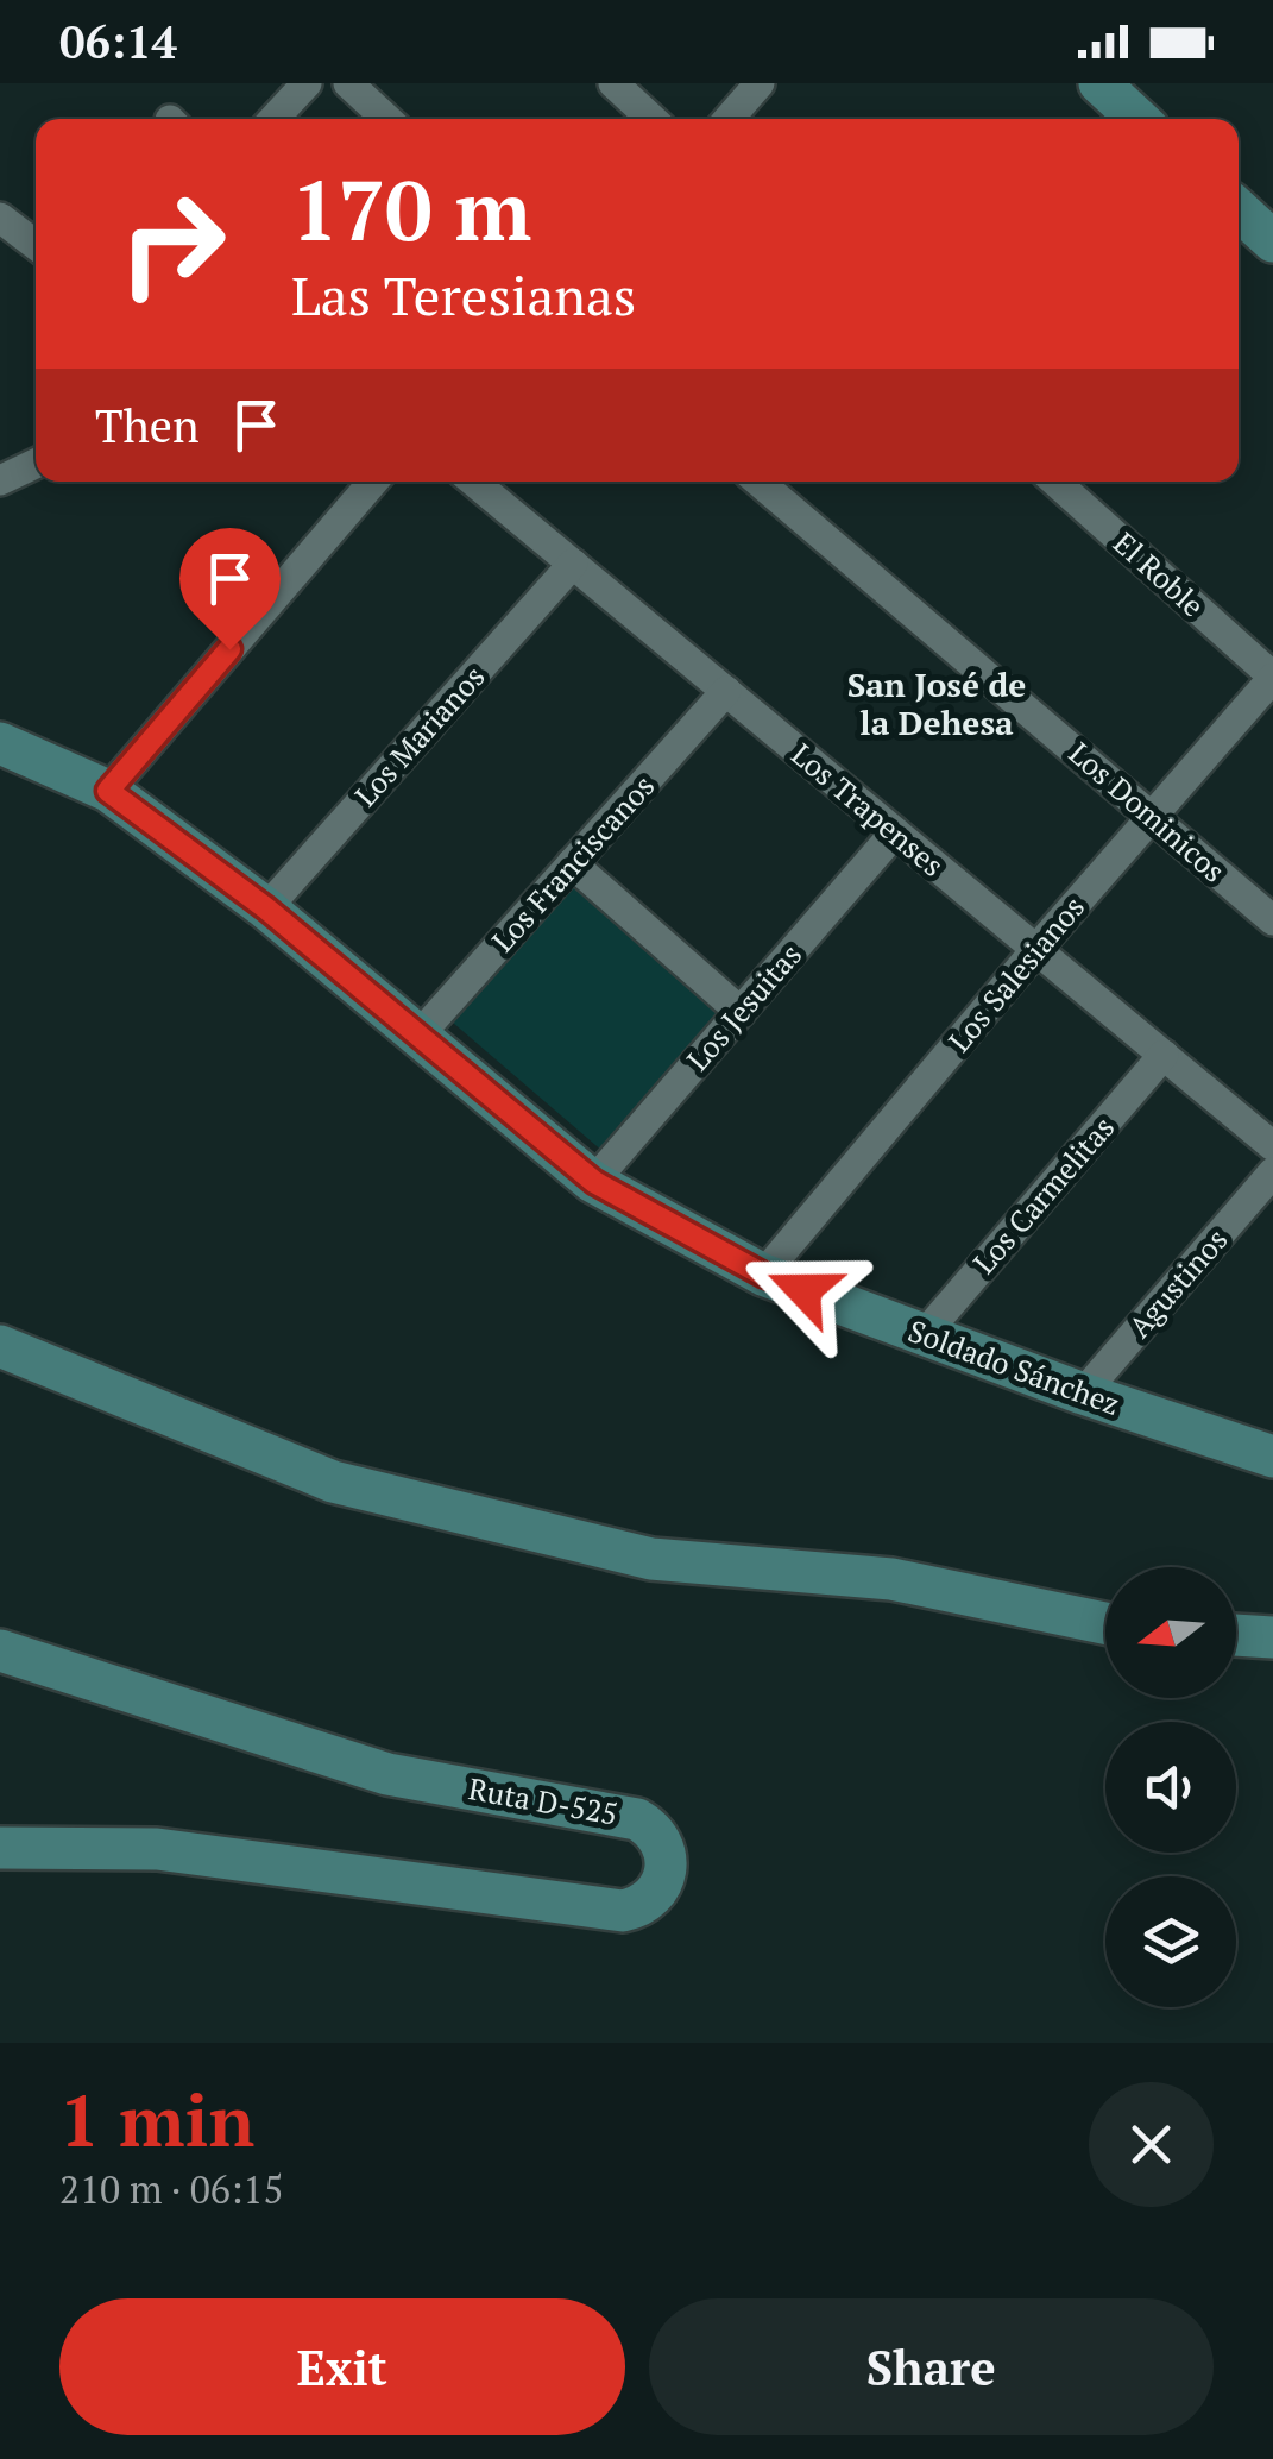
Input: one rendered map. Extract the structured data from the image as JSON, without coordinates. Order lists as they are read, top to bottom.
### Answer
{
  "streets": {
    "street": [
      "El Roble",
      "Los Marianos",
      "Los Trapenses",
      "Los Dominicos",
      "Los Franciscanos",
      "Los Salesianos",
      "Los Jesuitas",
      "Los Carmelitas",
      "Agustinos",
      "Soldado Sánchez",
      "Ruta D-525"
    ]
  },
  "crossings": [
    ["El Roble", "Los Salesianos"],
    ["Los Marianos", "Los Trapenses"],
    ["Los Marianos", "Soldado Sánchez"],
    ["Los Trapenses", "Los Franciscanos"],
    ["Los Trapenses", "Los Salesianos"],
    ["Los Trapenses", "Los Jesuitas"],
    ["Los Trapenses", "Los Carmelitas"],
    ["Los Dominicos", "Los Salesianos"],
    ["Los Franciscanos", "Soldado Sánchez"],
    ["Los Salesianos", "Soldado Sánchez"],
    ["Los Jesuitas", "Soldado Sánchez"],
    ["Los Carmelitas", "Soldado Sánchez"],
    ["Agustinos", "Soldado Sánchez"]
  ],
  "districts": ["San José de la Dehesa"],
  "north": "left",
  "page": {
    "status": "06:14",
    "turn": ["170 m", "Las Teresianas"],
    "then": "Then",
    "heading": ["1 min", "210 m · 06:15"],
    "buttons": ["Exit", "Share"]
  }
}
